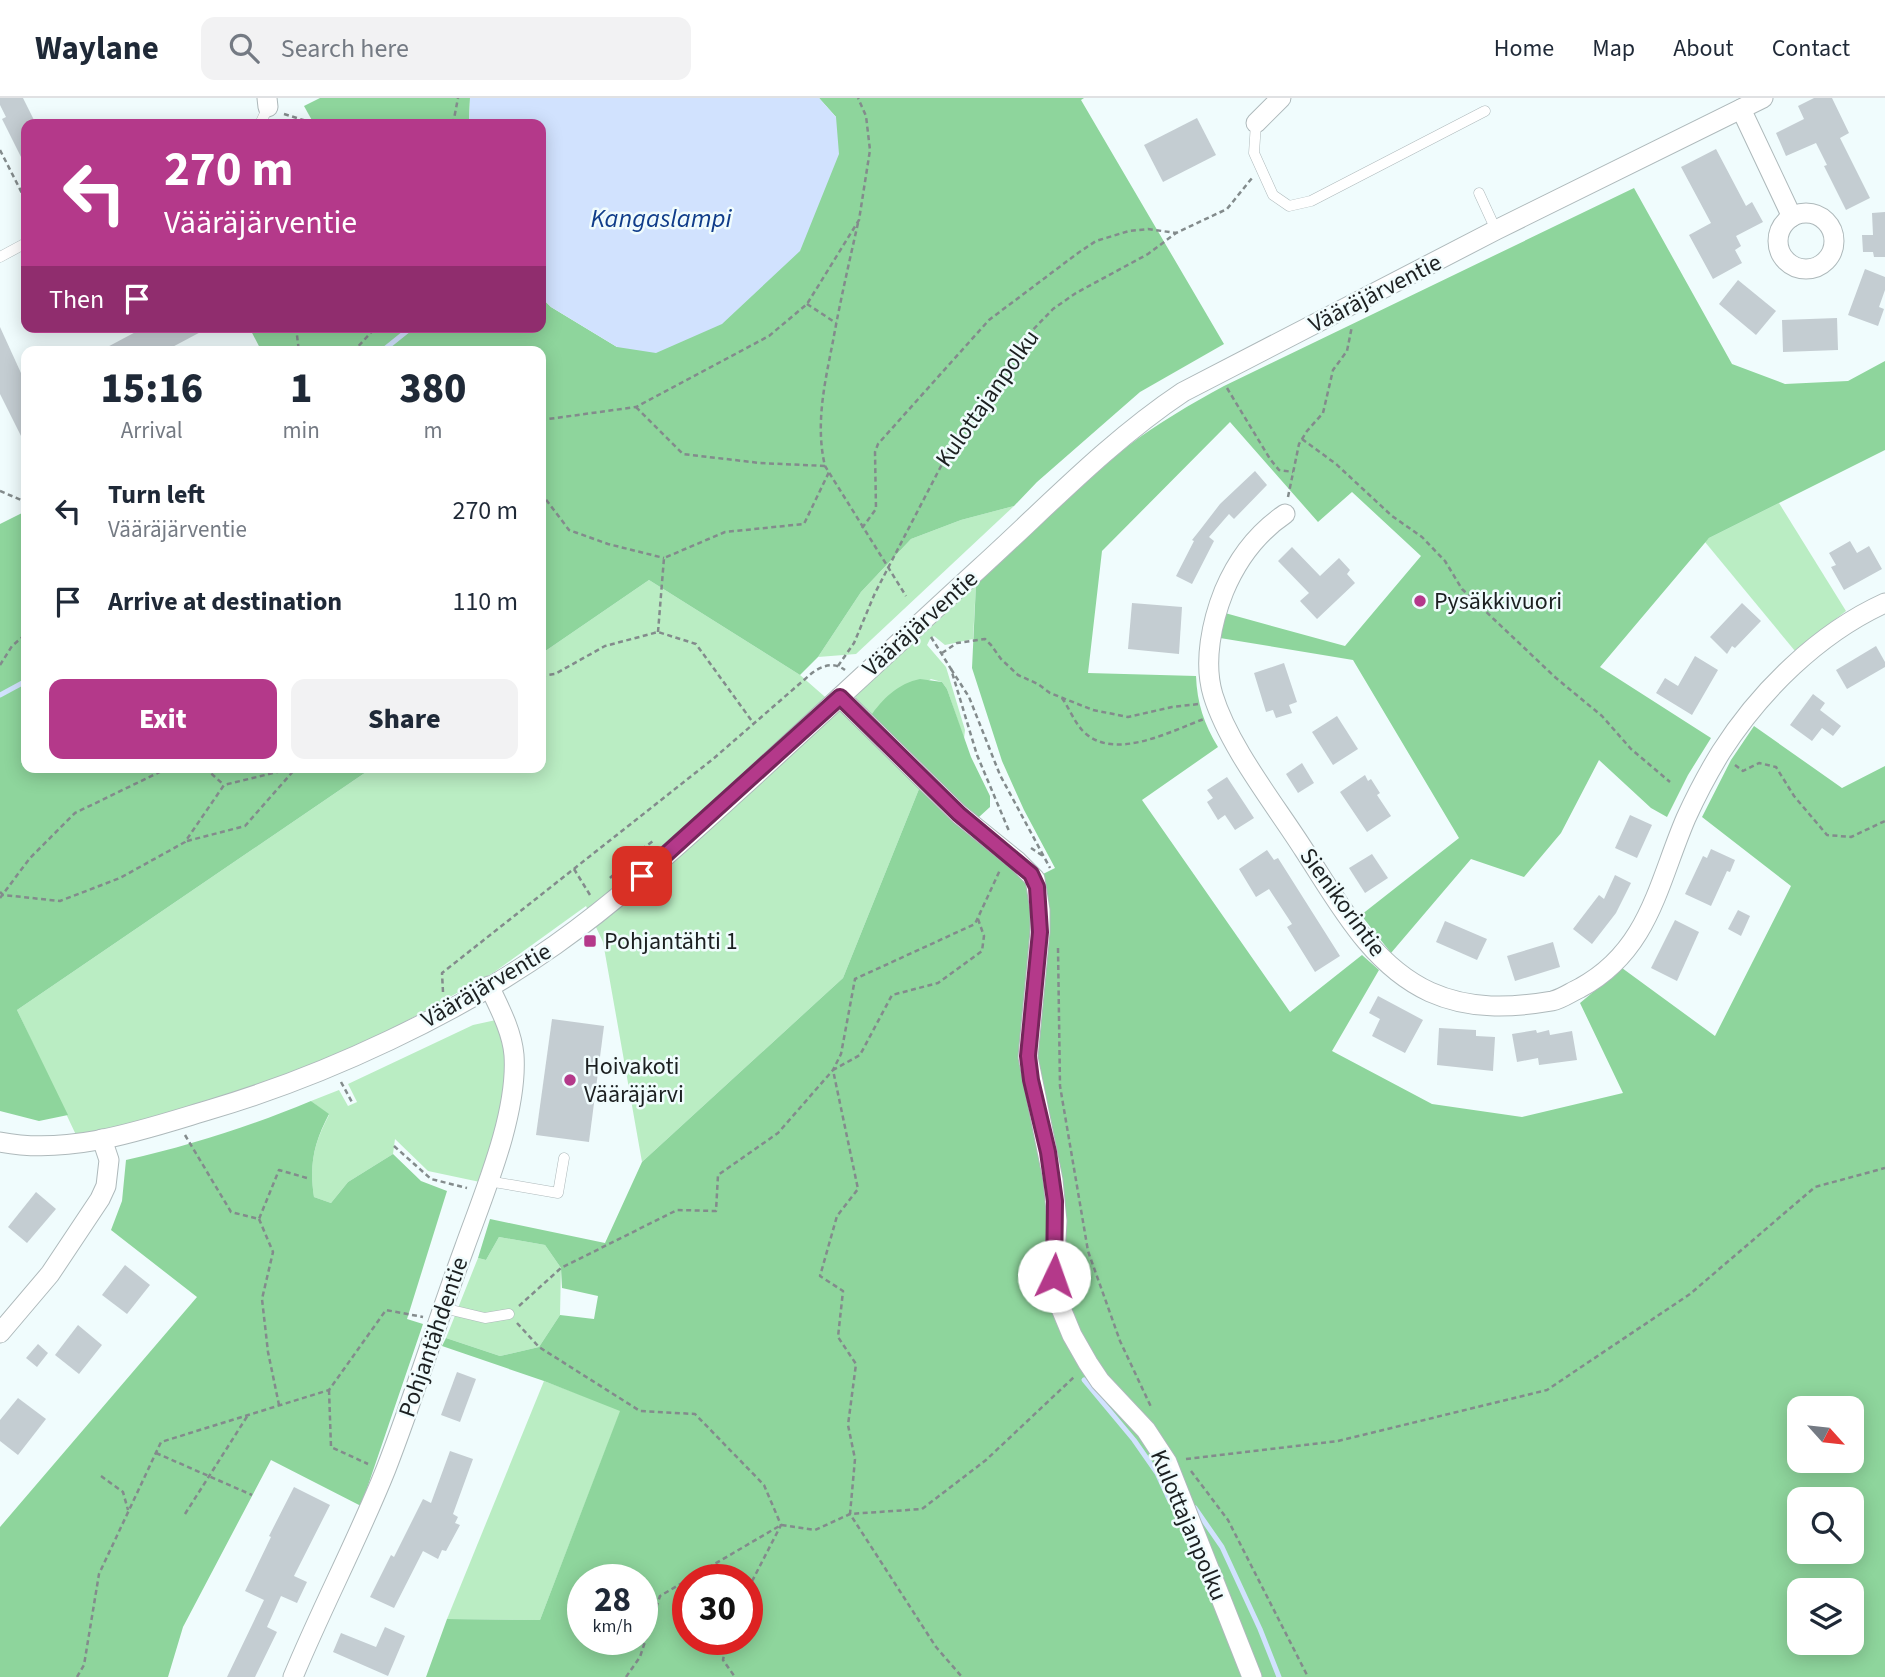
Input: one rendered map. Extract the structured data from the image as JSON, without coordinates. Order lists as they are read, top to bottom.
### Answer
{
  "streets": {
    "street": [
      "Vääräjärventie",
      "Kulottajanpolku",
      "Sienikorintie",
      "Pohjantähdentie"
    ]
  },
  "crossings": [
    ["Vääräjärventie", "Kulottajanpolku"],
    ["Vääräjärventie", "Pohjantähdentie"]
  ],
  "water": ["Kangaslampi"],
  "places": {
    "other": ["Pysäkkivuori", "Hoivakoti Vääräjärvi"],
    "transit": ["Pohjantähti 1"]
  },
  "north": "bottom right",
  "page": {
    "header": "Waylane",
    "search": "Search here",
    "nav": [
      "Home",
      "Map",
      "About",
      "Contact"
    ],
    "turn": ["270 m", "Vääräjärventie"],
    "then": "Then",
    "eta": [
      "15:16",
      "Arrival",
      "1",
      "min",
      "380",
      "m"
    ],
    "list": [
      {
        "name": "Turn left",
        "note": "Vääräjärventie",
        "value": "270 m"
      },
      {
        "name": "Arrive at destination",
        "value": "110 m"
      }
    ],
    "buttons": ["Exit", "Share"],
    "speed": "28 km/h",
    "limit": "30"
  }
}
